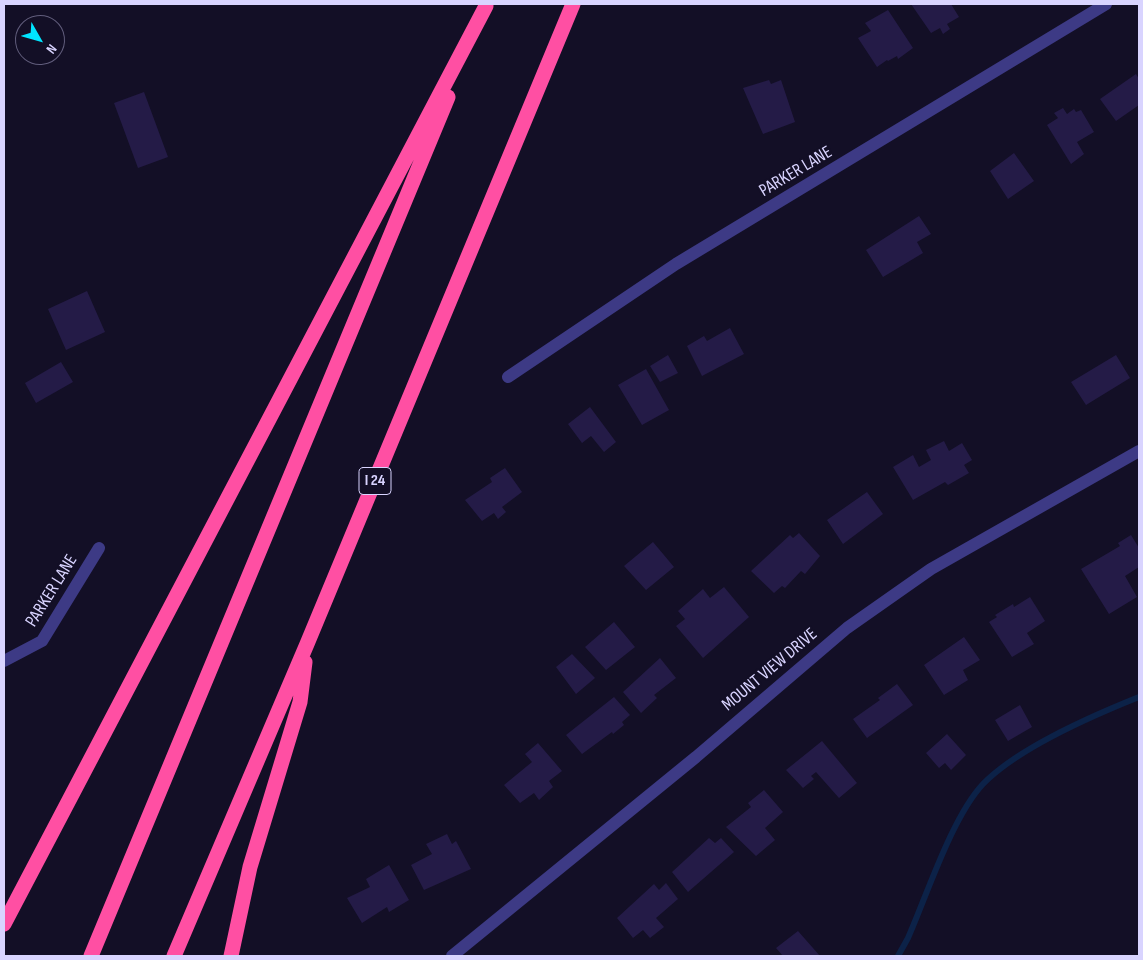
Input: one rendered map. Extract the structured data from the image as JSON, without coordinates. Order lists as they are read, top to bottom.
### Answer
{
  "streets": {
    "highway": ["I 24"],
    "street": ["PARKER LANE", "MOUNT VIEW DRIVE"]
  },
  "north": "bottom right"
}
